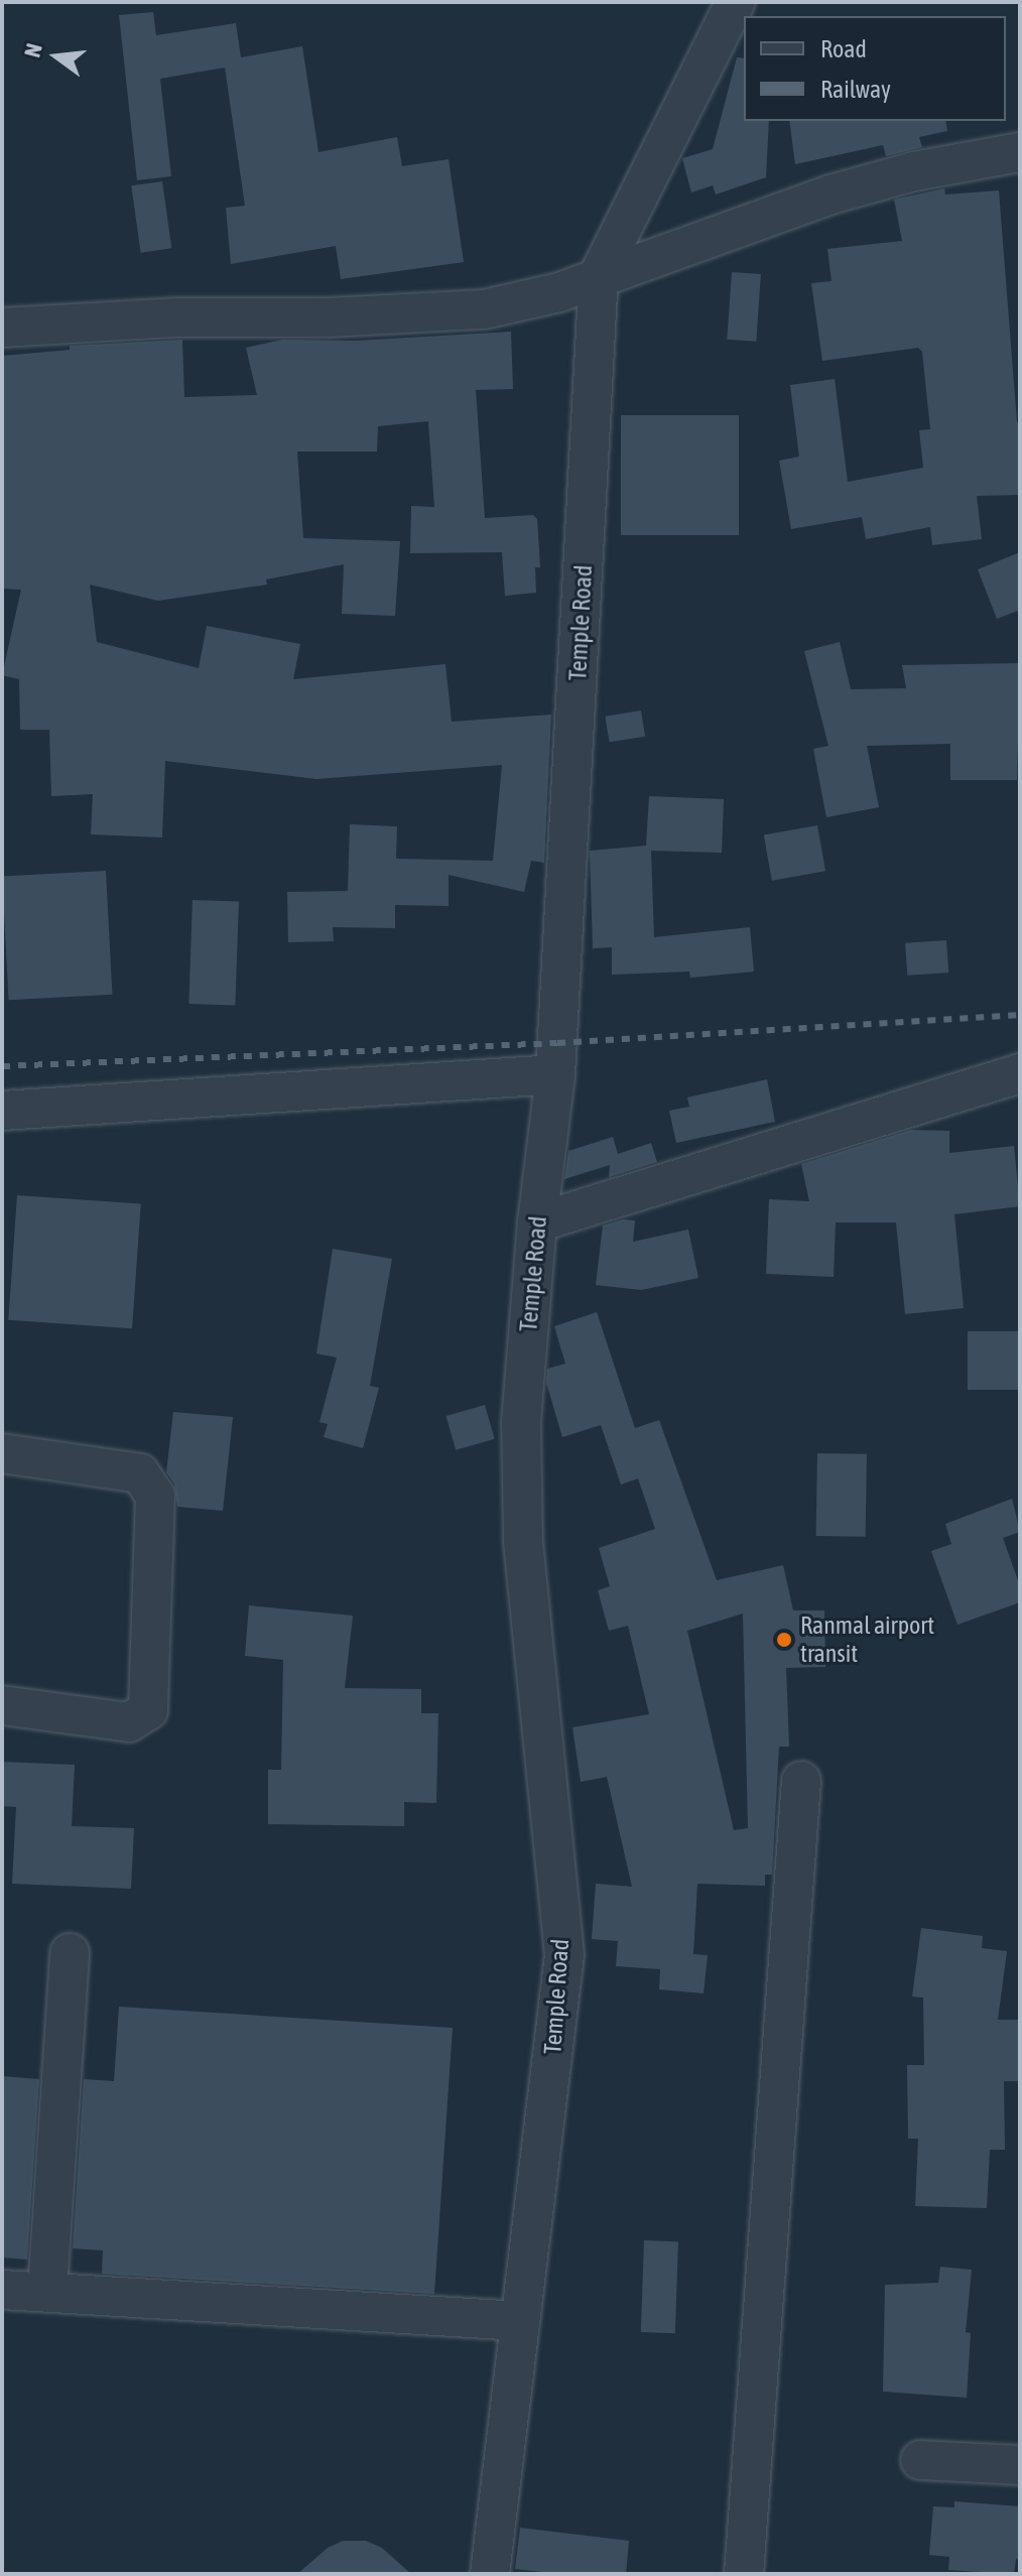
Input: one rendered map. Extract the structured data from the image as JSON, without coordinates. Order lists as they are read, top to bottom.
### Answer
{
  "streets": {
    "street": ["Temple Road"]
  },
  "places": ["Ranmal airport transit"],
  "legend": ["Road", "Railway"],
  "north": "left"
}
